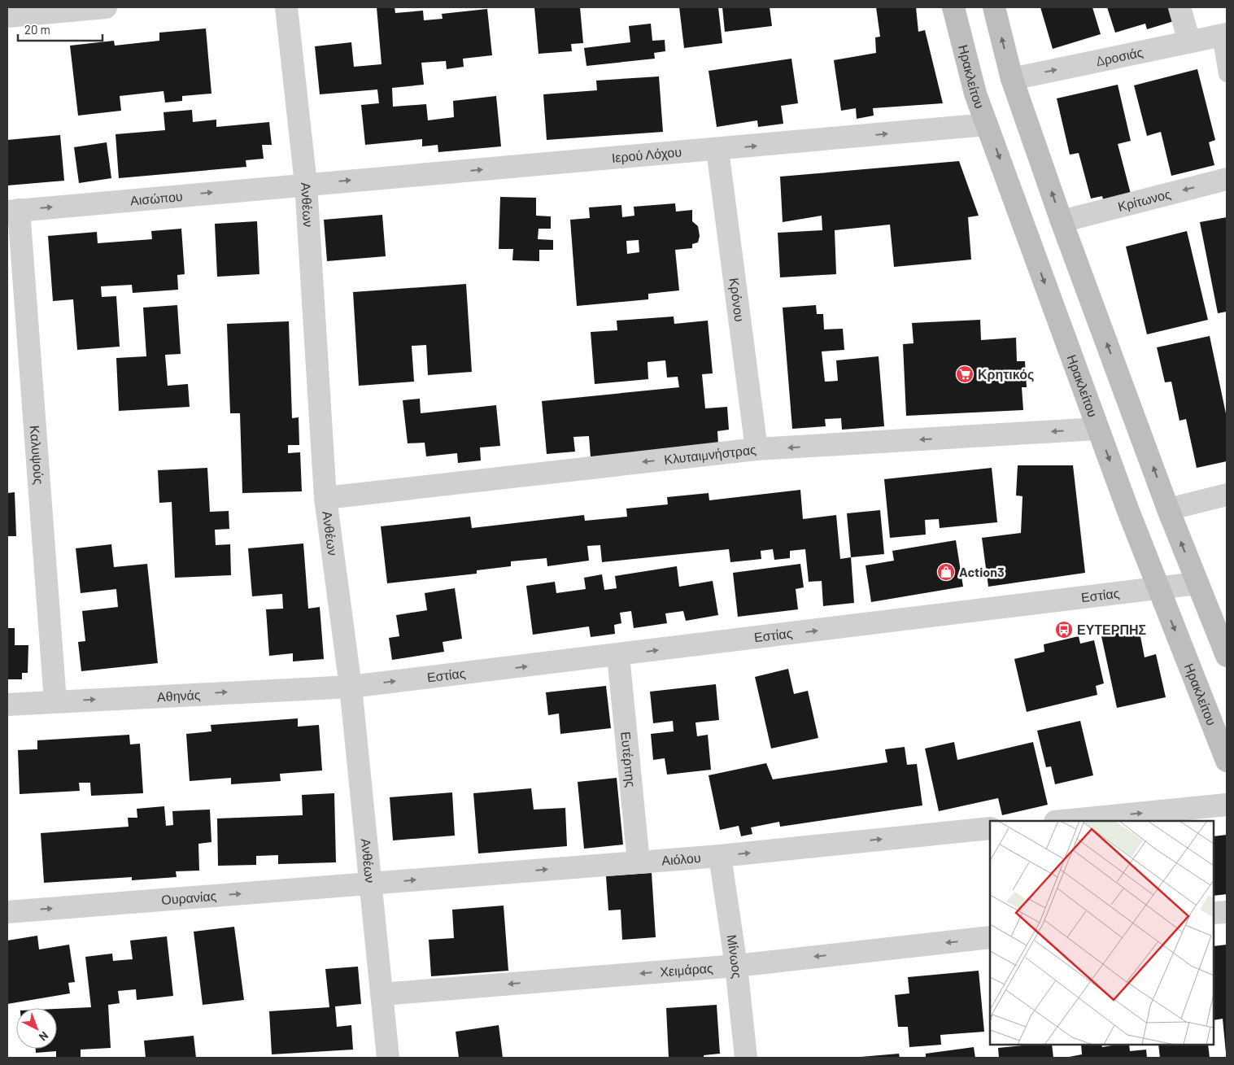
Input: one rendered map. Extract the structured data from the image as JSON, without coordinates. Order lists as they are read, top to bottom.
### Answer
{
  "streets": {
    "main road": ["Ηρακλείτου"],
    "street": [
      "Δροσιάς",
      "Ιερού Λόχου",
      "Αισώπου",
      "Κρίτωνος",
      "Ανθέων",
      "Κρόνου",
      "Κλυταιμνήστρας",
      "Καλυψούς",
      "Εστίας",
      "Αθηνάς",
      "Ευτέρπης",
      "Αιόλου",
      "Ουρανίας",
      "Μίνωος",
      "Χειμάρας"
    ]
  },
  "crossings": [
    ["Ηρακλείτου", "Ιερού Λόχου"],
    ["Ηρακλείτου", "Κλυταιμνήστρας"],
    ["Ηρακλείτου", "Εστίας"],
    ["Ιερού Λόχου", "Αισώπου"],
    ["Ιερού Λόχου", "Ανθέων"],
    ["Ιερού Λόχου", "Κρόνου"],
    ["Αισώπου", "Ανθέων"],
    ["Αισώπου", "Καλυψούς"],
    ["Ανθέων", "Κλυταιμνήστρας"],
    ["Ανθέων", "Εστίας"],
    ["Ανθέων", "Αθηνάς"],
    ["Ανθέων", "Αιόλου"],
    ["Ανθέων", "Ουρανίας"],
    ["Ανθέων", "Χειμάρας"],
    ["Κρόνου", "Κλυταιμνήστρας"],
    ["Καλυψούς", "Αθηνάς"],
    ["Εστίας", "Αθηνάς"],
    ["Εστίας", "Ευτέρπης"],
    ["Ευτέρπης", "Αιόλου"],
    ["Αιόλου", "Ουρανίας"],
    ["Αιόλου", "Μίνωος"],
    ["Μίνωος", "Χειμάρας"]
  ],
  "one_way": [
    "Δροσιάς",
    "Ιερού Λόχου",
    "Κρίτωνος",
    "Κλυταιμνήστρας",
    "Εστίας",
    "Αθηνάς",
    "Αιόλου",
    "Ουρανίας",
    "Χειμάρας"
  ],
  "places": {
    "supermarket": ["Κρητικός"],
    "shop": ["Action3"],
    "bus stop": ["ΕΥΤΕΡΠΗΣ"]
  },
  "scale_bar": "20 m",
  "north": "bottom right"
}
